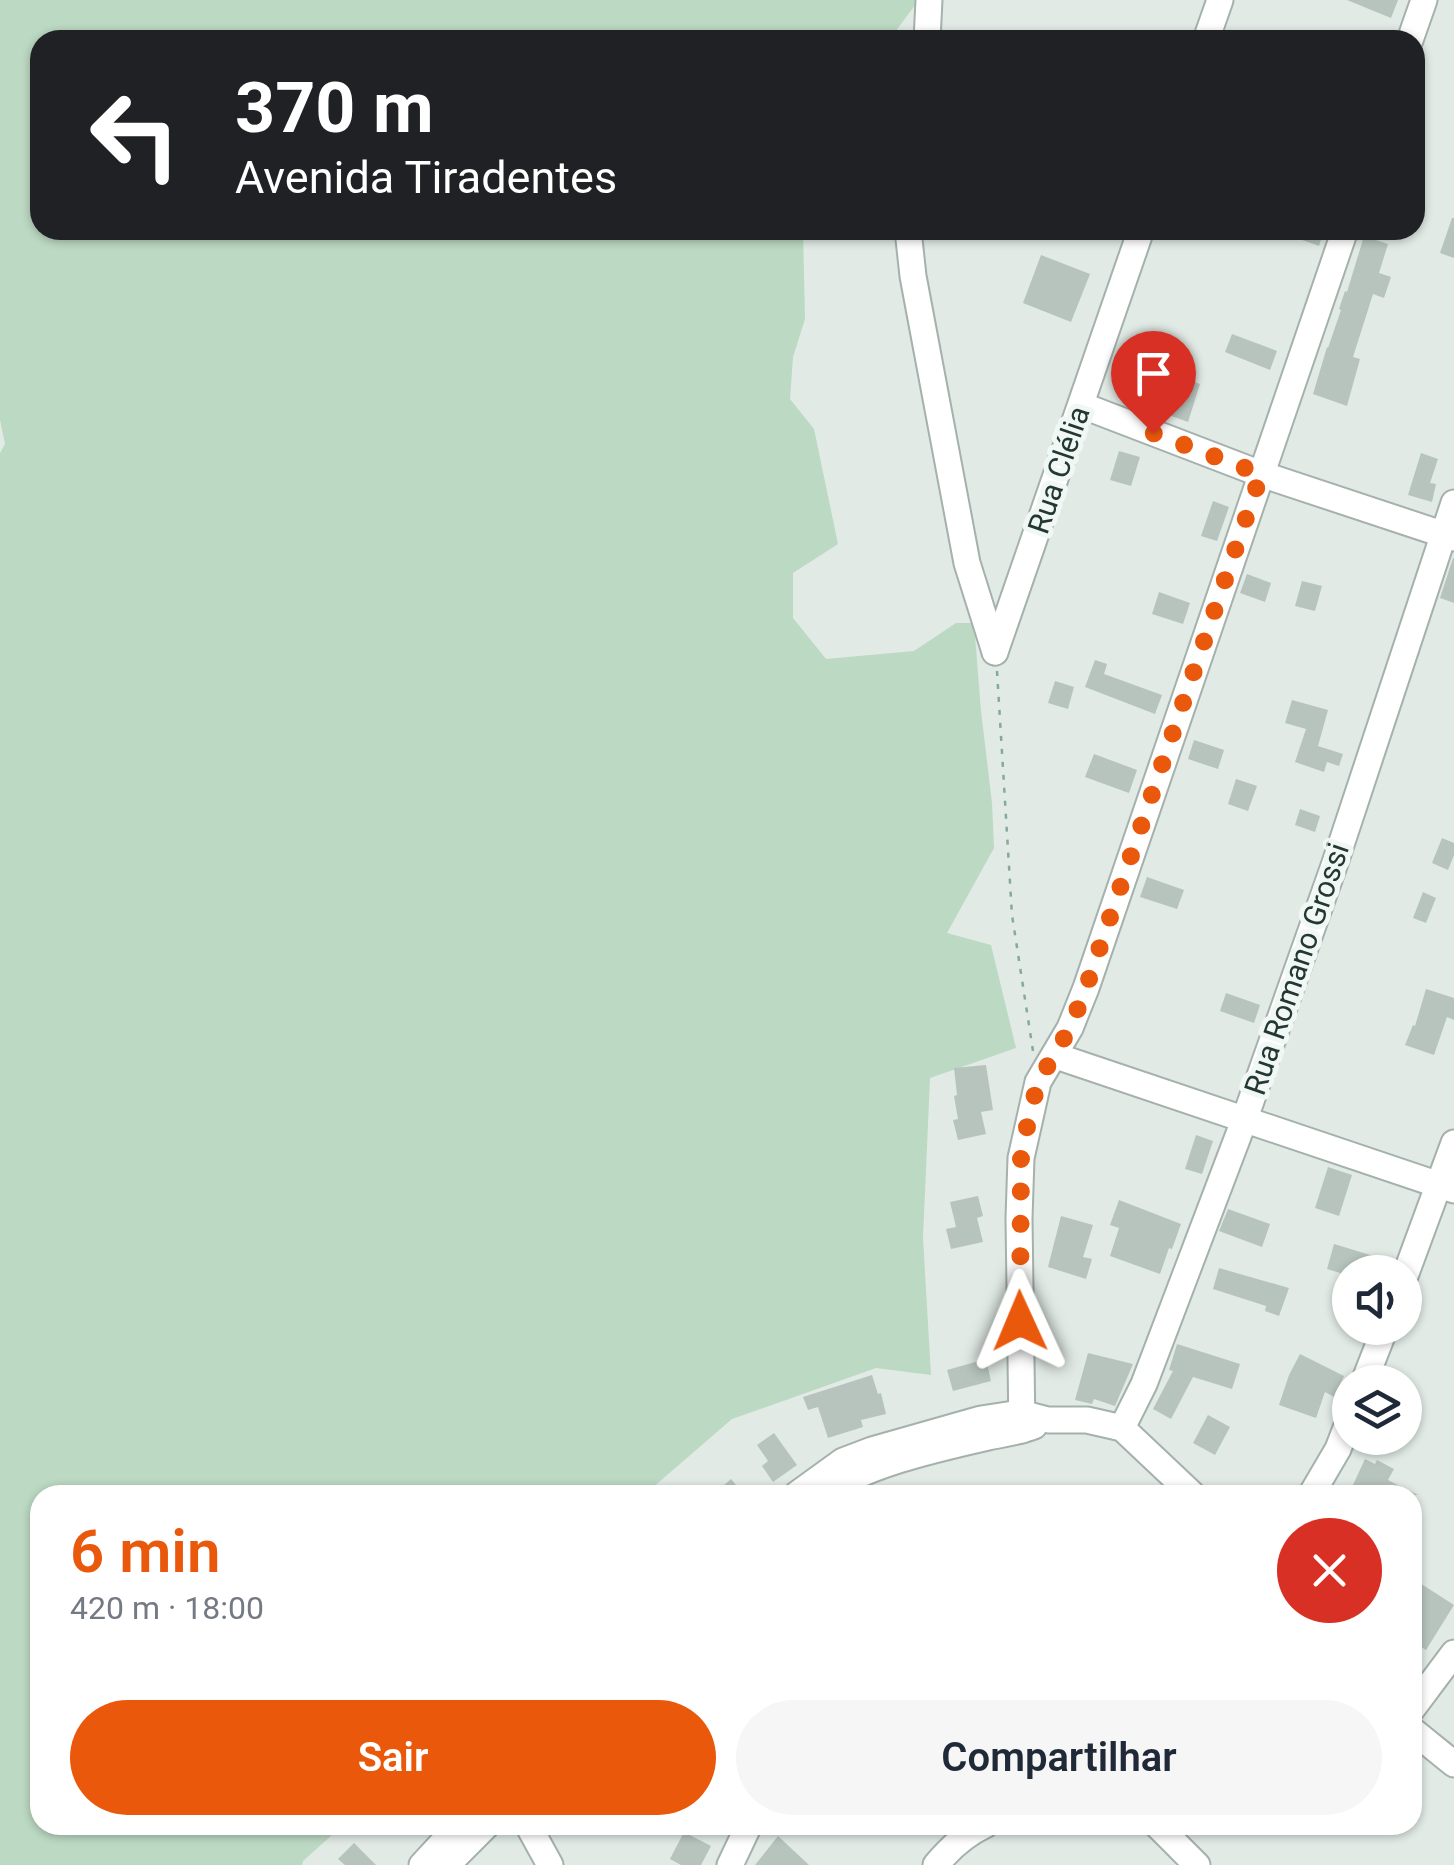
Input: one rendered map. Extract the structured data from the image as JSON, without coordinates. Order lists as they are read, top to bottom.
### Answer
{
  "streets": {
    "street": ["Rua Clélia", "Rua Romano Grossi"]
  },
  "page": {
    "turn": ["370 m", "Avenida Tiradentes"],
    "heading": ["6 min", "420 m · 18:00"],
    "buttons": ["Sair", "Compartilhar"]
  }
}
